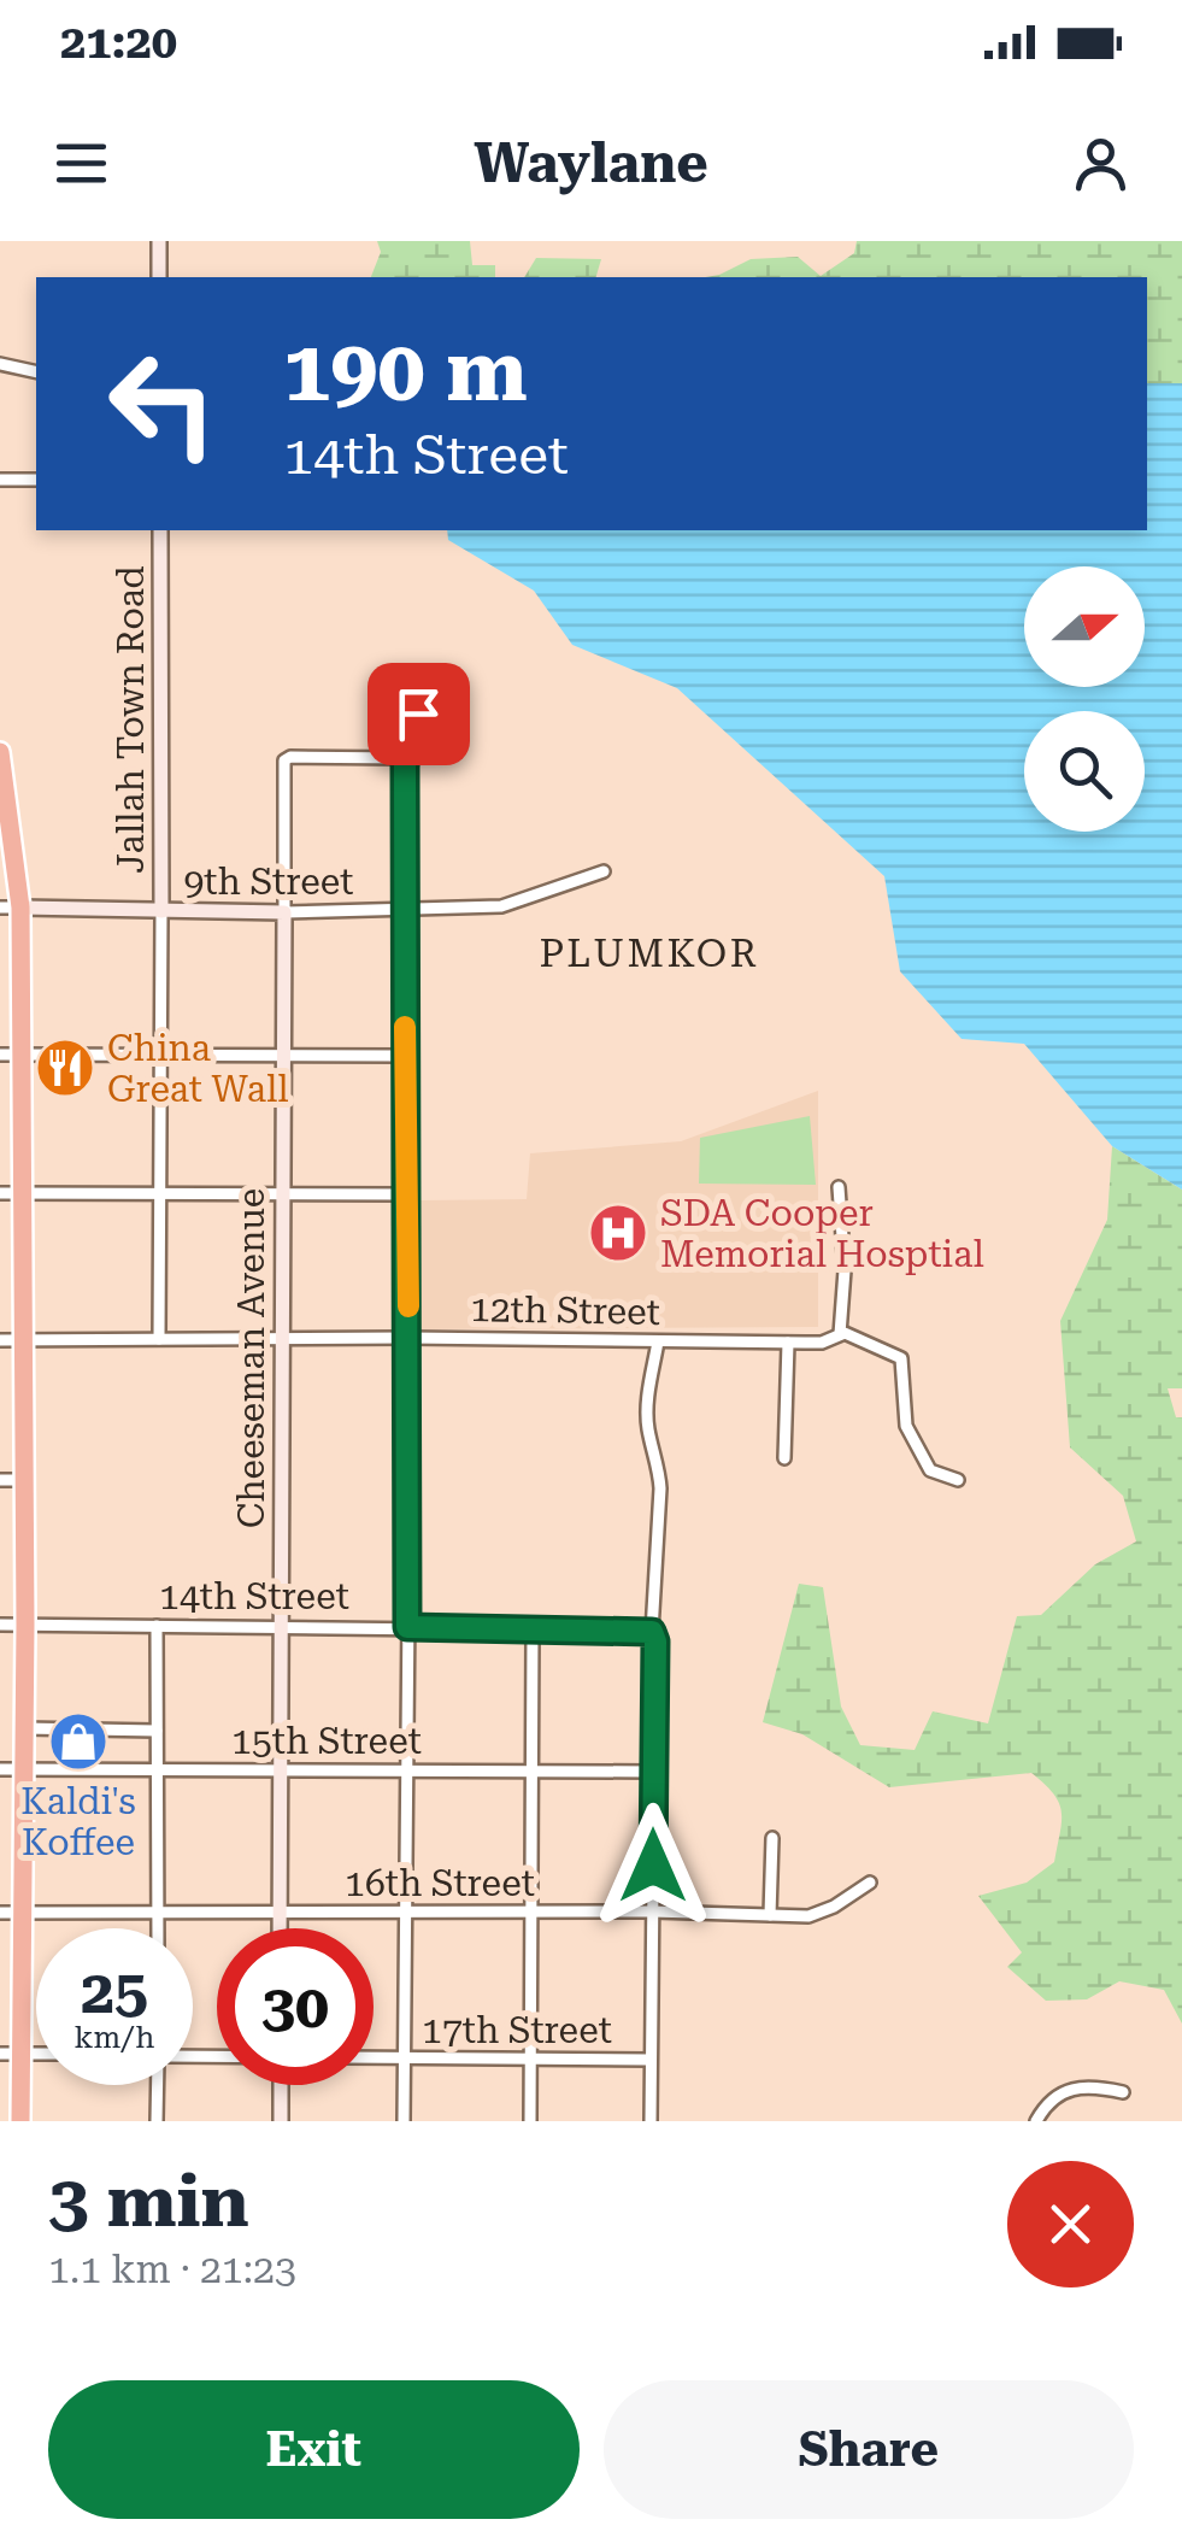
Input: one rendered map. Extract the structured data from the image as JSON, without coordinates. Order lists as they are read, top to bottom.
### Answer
{
  "streets": {
    "street": [
      "Jallah Town Road",
      "9th Street",
      "12th Street",
      "Cheeseman Avenue",
      "14th Street",
      "15th Street",
      "16th Street",
      "17th Street"
    ]
  },
  "crossings": [
    ["Jallah Town Road", "9th Street"],
    ["9th Street", "Cheeseman Avenue"],
    ["12th Street", "Cheeseman Avenue"],
    ["Cheeseman Avenue", "14th Street"],
    ["Cheeseman Avenue", "15th Street"],
    ["Cheeseman Avenue", "16th Street"]
  ],
  "districts": ["PLUMKOR"],
  "places": {
    "restaurant": ["China Great Wall"],
    "hospital": ["SDA Cooper Memorial Hosptial"],
    "shop": ["Kaldi's Koffee"]
  },
  "north": "right",
  "page": {
    "status": "21:20",
    "header": "Waylane",
    "turn": ["190 m", "14th Street"],
    "speed": "25 km/h",
    "limit": "30",
    "heading": ["3 min", "1.1 km · 21:23"],
    "buttons": ["Exit", "Share"]
  }
}
